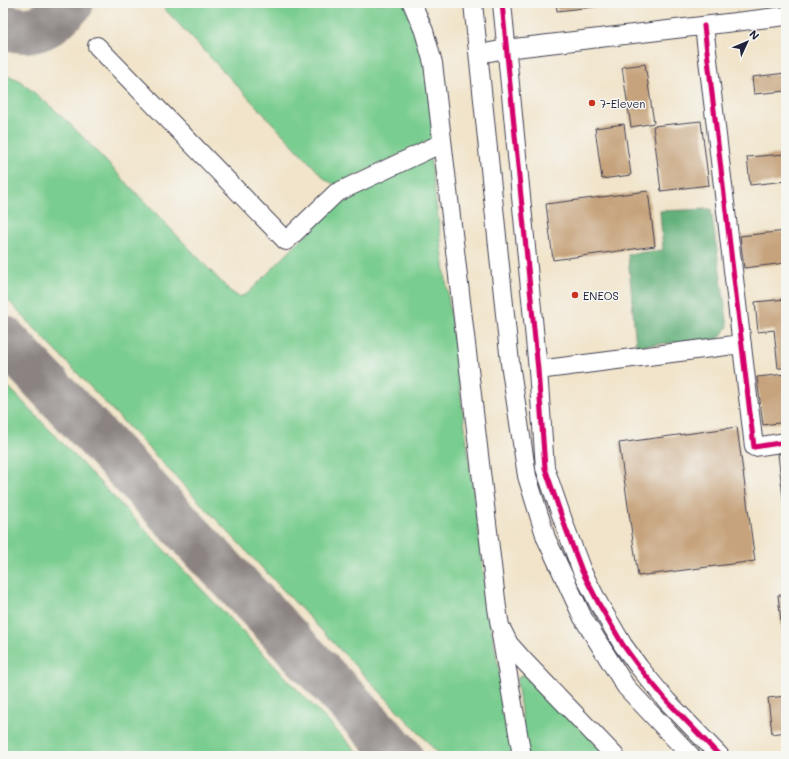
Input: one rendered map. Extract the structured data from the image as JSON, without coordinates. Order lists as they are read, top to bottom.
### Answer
{
  "places": ["7-Eleven", "ENEOS"],
  "north": "top right"
}
